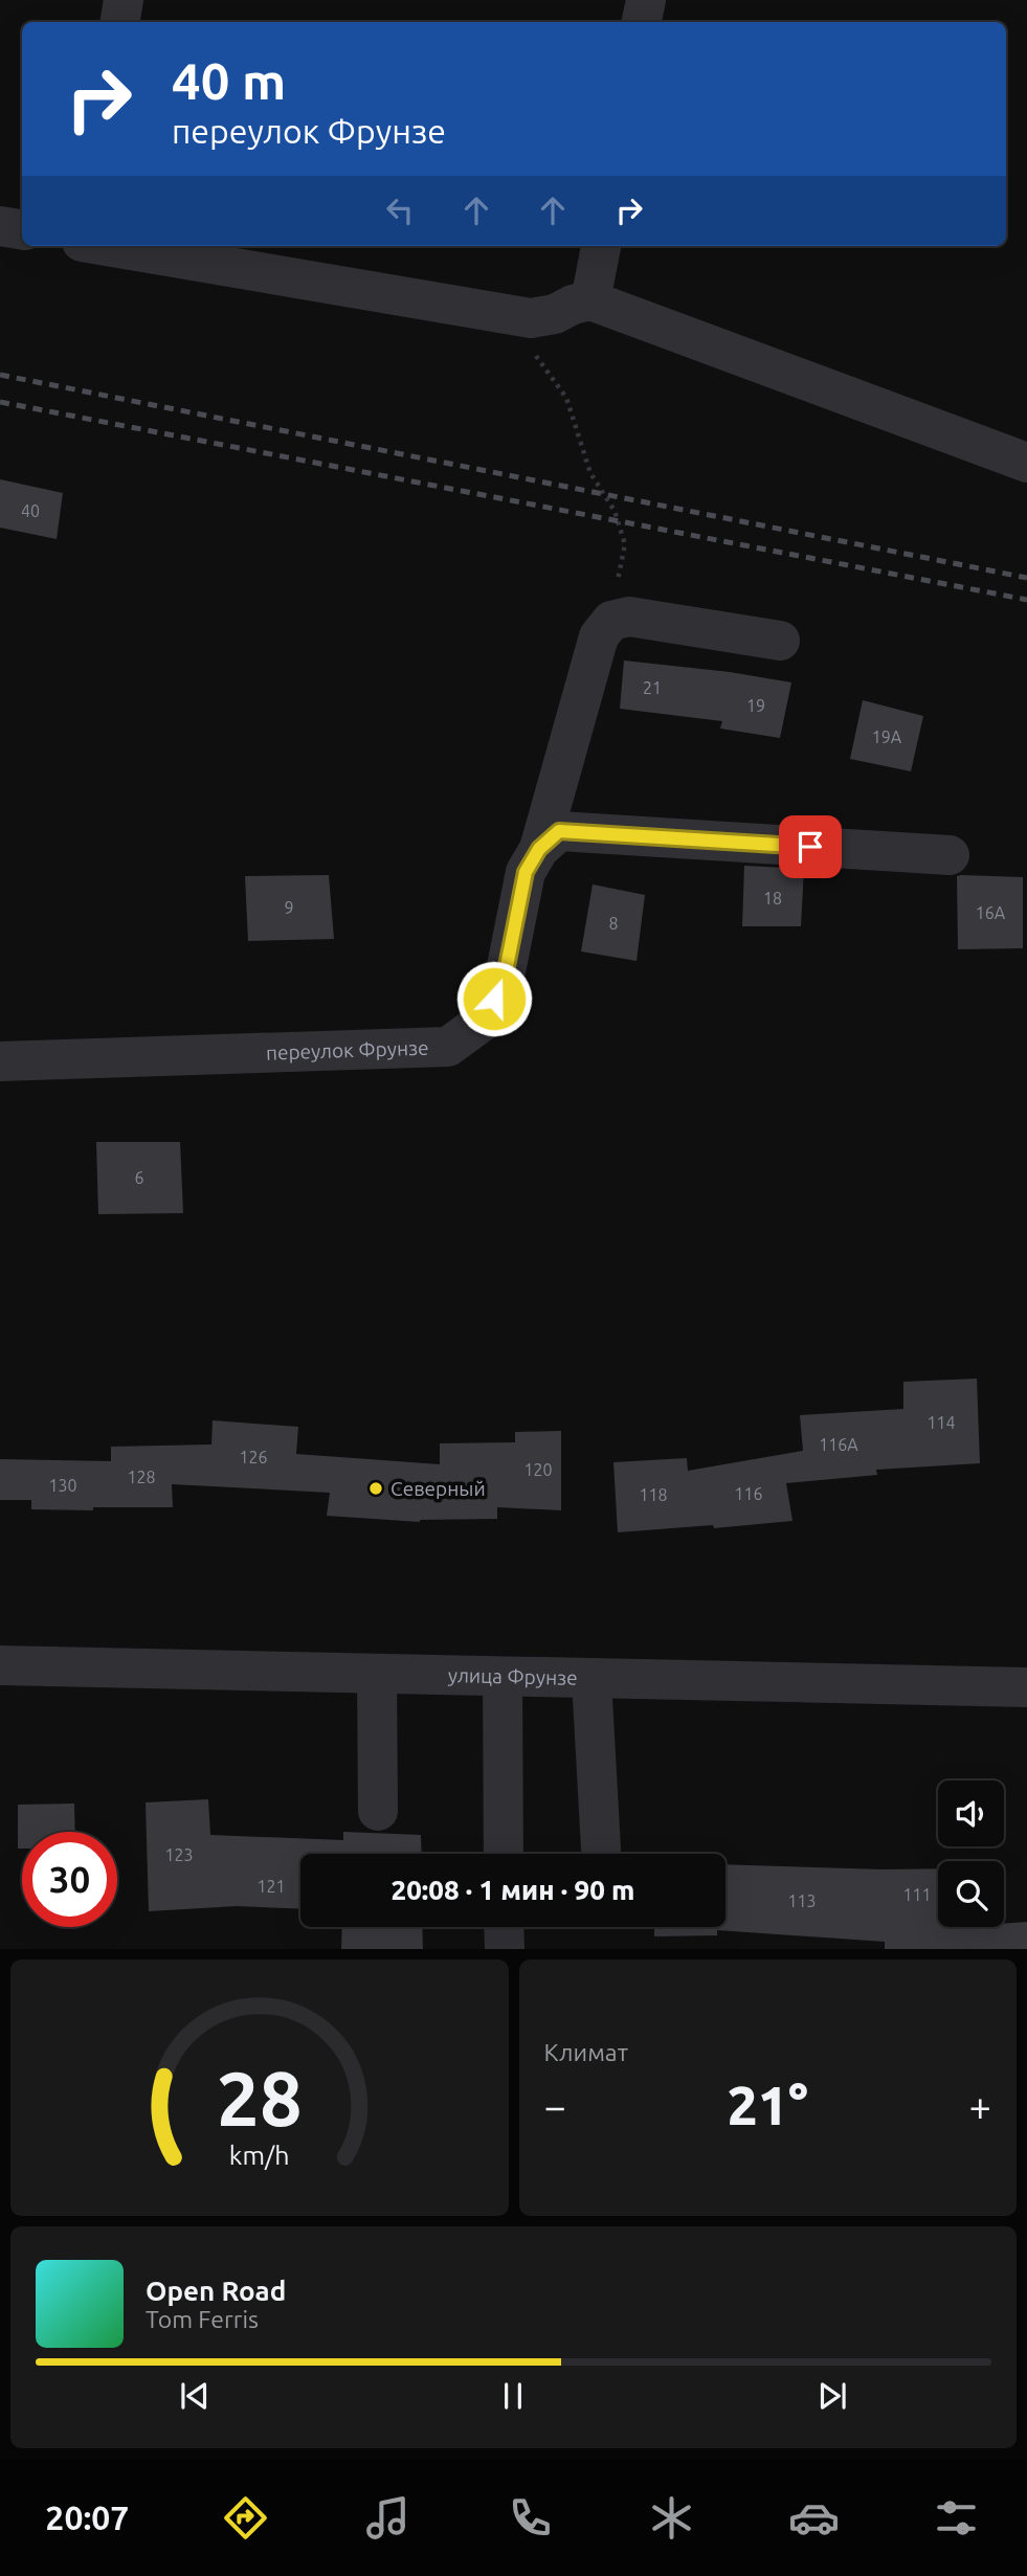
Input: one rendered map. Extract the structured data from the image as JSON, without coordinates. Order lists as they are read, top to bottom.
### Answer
{
  "streets": {
    "street": ["переулок Фрунзе", "улица Фрунзе"]
  },
  "places": ["Северный"],
  "house_numbers": [
    "40",
    "21",
    "19",
    "19А",
    "18",
    "9",
    "16А",
    "8",
    "6",
    "114",
    "116А",
    "126",
    "120",
    "128",
    "130",
    "116",
    "118",
    "123",
    "121",
    "111",
    "113"
  ],
  "page": {
    "turn": ["40 m", "переулок Фрунзе"],
    "limit": "30",
    "trip": "20:08 · 1 мин · 90 m",
    "tile": "Климат",
    "heat": ["−", "21°", "+"],
    "song": ["Open Road", "Tom Ferris"],
    "tabs": "20:07",
    "gauge": ["28", "km/h"]
  }
}
